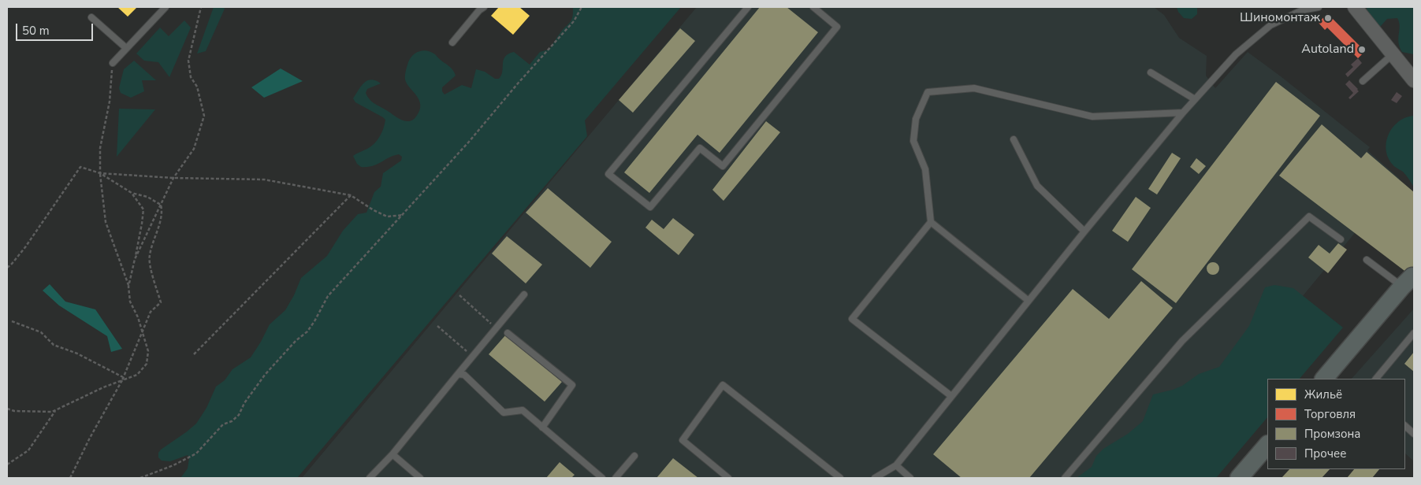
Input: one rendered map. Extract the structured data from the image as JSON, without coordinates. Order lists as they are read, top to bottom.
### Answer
{
  "places": ["Шиномонтаж", "Autoland"],
  "legend": [
    "Жильё",
    "Торговля",
    "Промзона",
    "Прочее"
  ],
  "scale_bar": "50 m"
}
